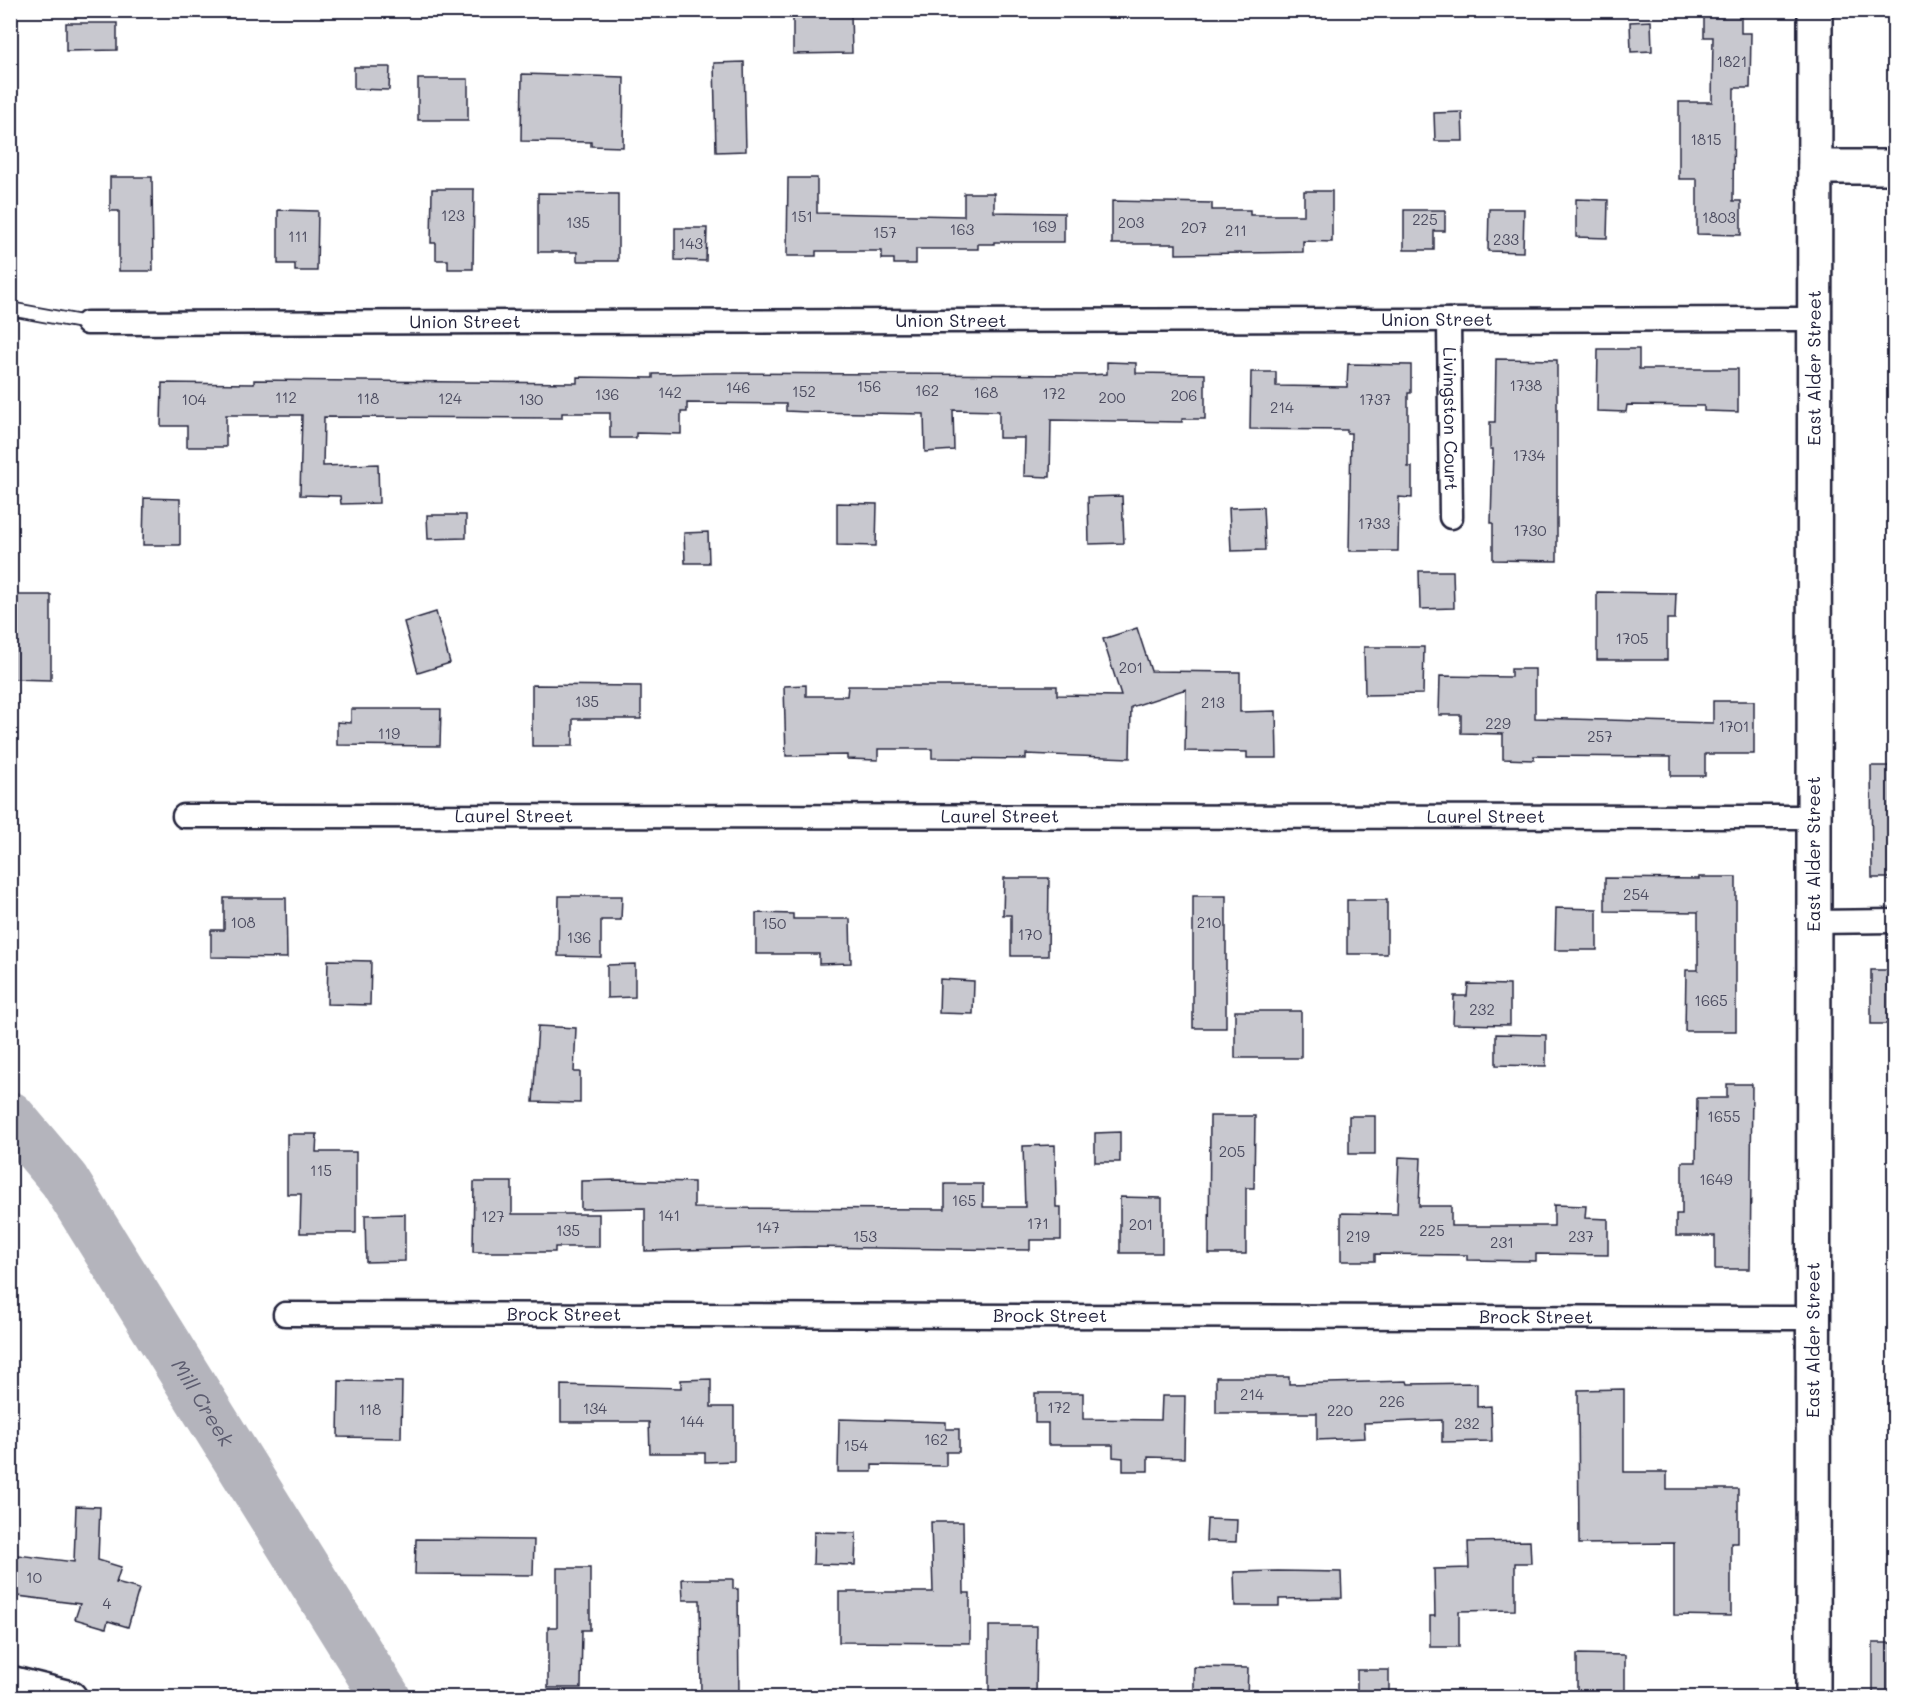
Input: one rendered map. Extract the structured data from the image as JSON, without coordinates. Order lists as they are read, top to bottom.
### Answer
{
  "streets": {
    "main road": ["East Alder Street"],
    "street": [
      "Union Street",
      "Livingston Court",
      "Laurel Street",
      "Brock Street"
    ]
  },
  "crossings": [
    ["Union Street", "East Alder Street"],
    ["Union Street", "Livingston Court"],
    ["East Alder Street", "Laurel Street"],
    ["East Alder Street", "Brock Street"]
  ],
  "water": ["Mill Creek"],
  "house_numbers": [
    "1821",
    "1815",
    "123",
    "151",
    "1803",
    "225",
    "135",
    "203",
    "169",
    "207",
    "163",
    "211",
    "157",
    "111",
    "233",
    "143",
    "1738",
    "156",
    "146",
    "162",
    "152",
    "142",
    "168",
    "172",
    "136",
    "206",
    "112",
    "200",
    "118",
    "124",
    "104",
    "130",
    "1737",
    "214",
    "1734",
    "1733",
    "1730",
    "1705",
    "201",
    "135",
    "213",
    "229",
    "1701",
    "119",
    "257",
    "254",
    "108",
    "210",
    "150",
    "170",
    "136",
    "1665",
    "232",
    "1655",
    "205",
    "115",
    "1649",
    "165",
    "141",
    "127",
    "171",
    "201",
    "147",
    "135",
    "225",
    "153",
    "219",
    "237",
    "231",
    "214",
    "226",
    "172",
    "134",
    "118",
    "220",
    "144",
    "232",
    "162",
    "154",
    "10",
    "4"
  ]
}
